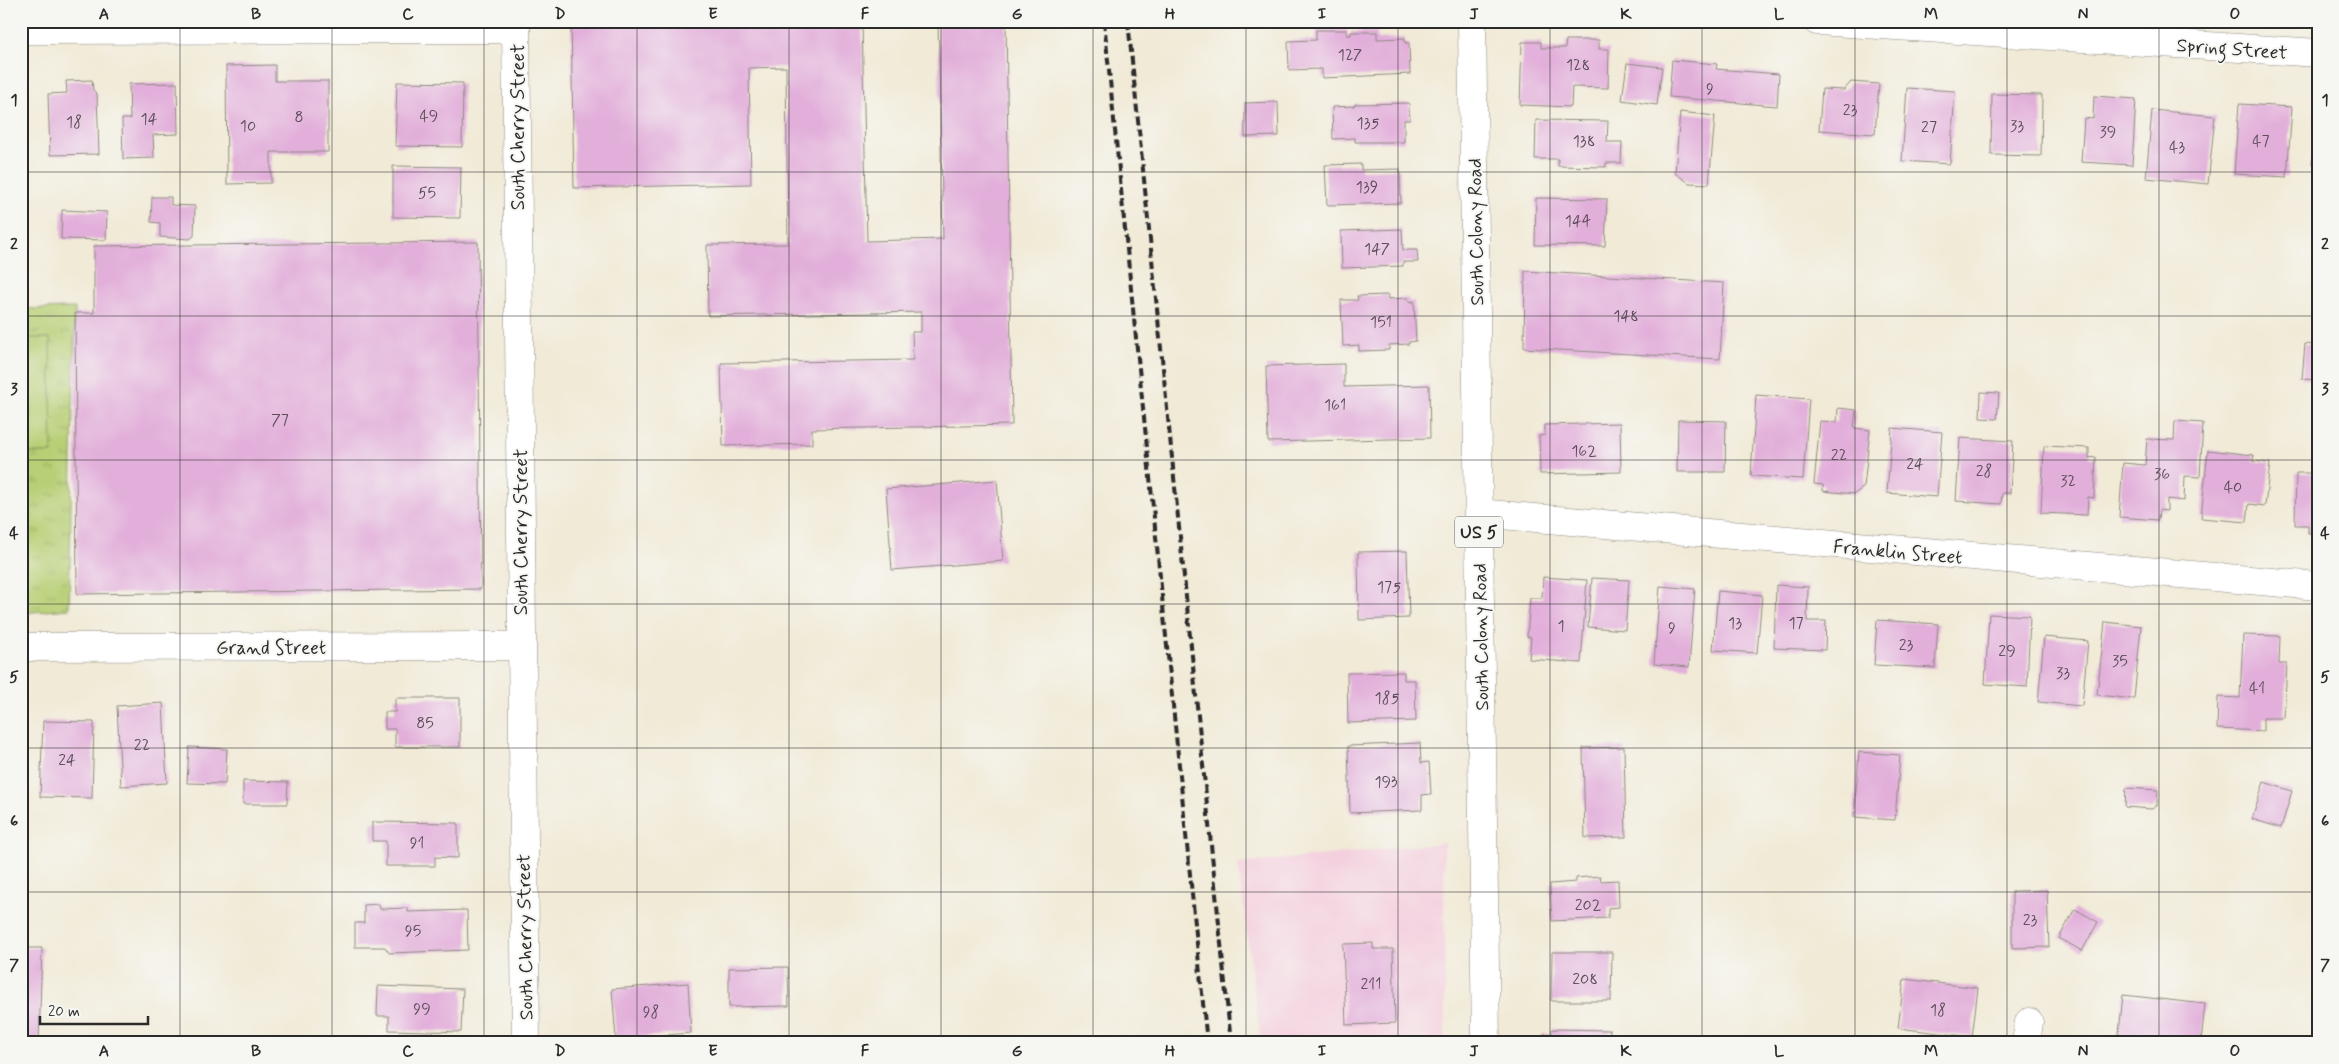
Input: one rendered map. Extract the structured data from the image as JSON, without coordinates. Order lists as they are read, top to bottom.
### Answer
{
  "streets": {
    "street": [
      "Spring Street",
      "South Cherry Street",
      "South Colony Road",
      "US 5",
      "Franklin Street",
      "Grand Street"
    ]
  },
  "crossings": [
    ["South Cherry Street", "Grand Street"],
    ["South Colony Road", "Franklin Street"]
  ],
  "house_numbers": [
    "127",
    "128",
    "9",
    "23",
    "49",
    "8",
    "14",
    "18",
    "135",
    "10",
    "33",
    "27",
    "39",
    "138",
    "47",
    "43",
    "139",
    "55",
    "144",
    "147",
    "148",
    "151",
    "161",
    "77",
    "162",
    "22",
    "24",
    "28",
    "36",
    "32",
    "40",
    "175",
    "13",
    "17",
    "1",
    "9",
    "23",
    "29",
    "35",
    "33",
    "41",
    "185",
    "85",
    "22",
    "24",
    "193",
    "91",
    "202",
    "23",
    "95",
    "208",
    "211",
    "99",
    "18",
    "98"
  ],
  "scale_bar": "20 m",
  "grid": {
    "columns": [
      "A",
      "B",
      "C",
      "D",
      "E",
      "F",
      "G",
      "H",
      "I",
      "J",
      "K",
      "L",
      "M",
      "N",
      "O"
    ],
    "rows": [
      "1",
      "2",
      "3",
      "4",
      "5",
      "6",
      "7"
    ]
  }
}
